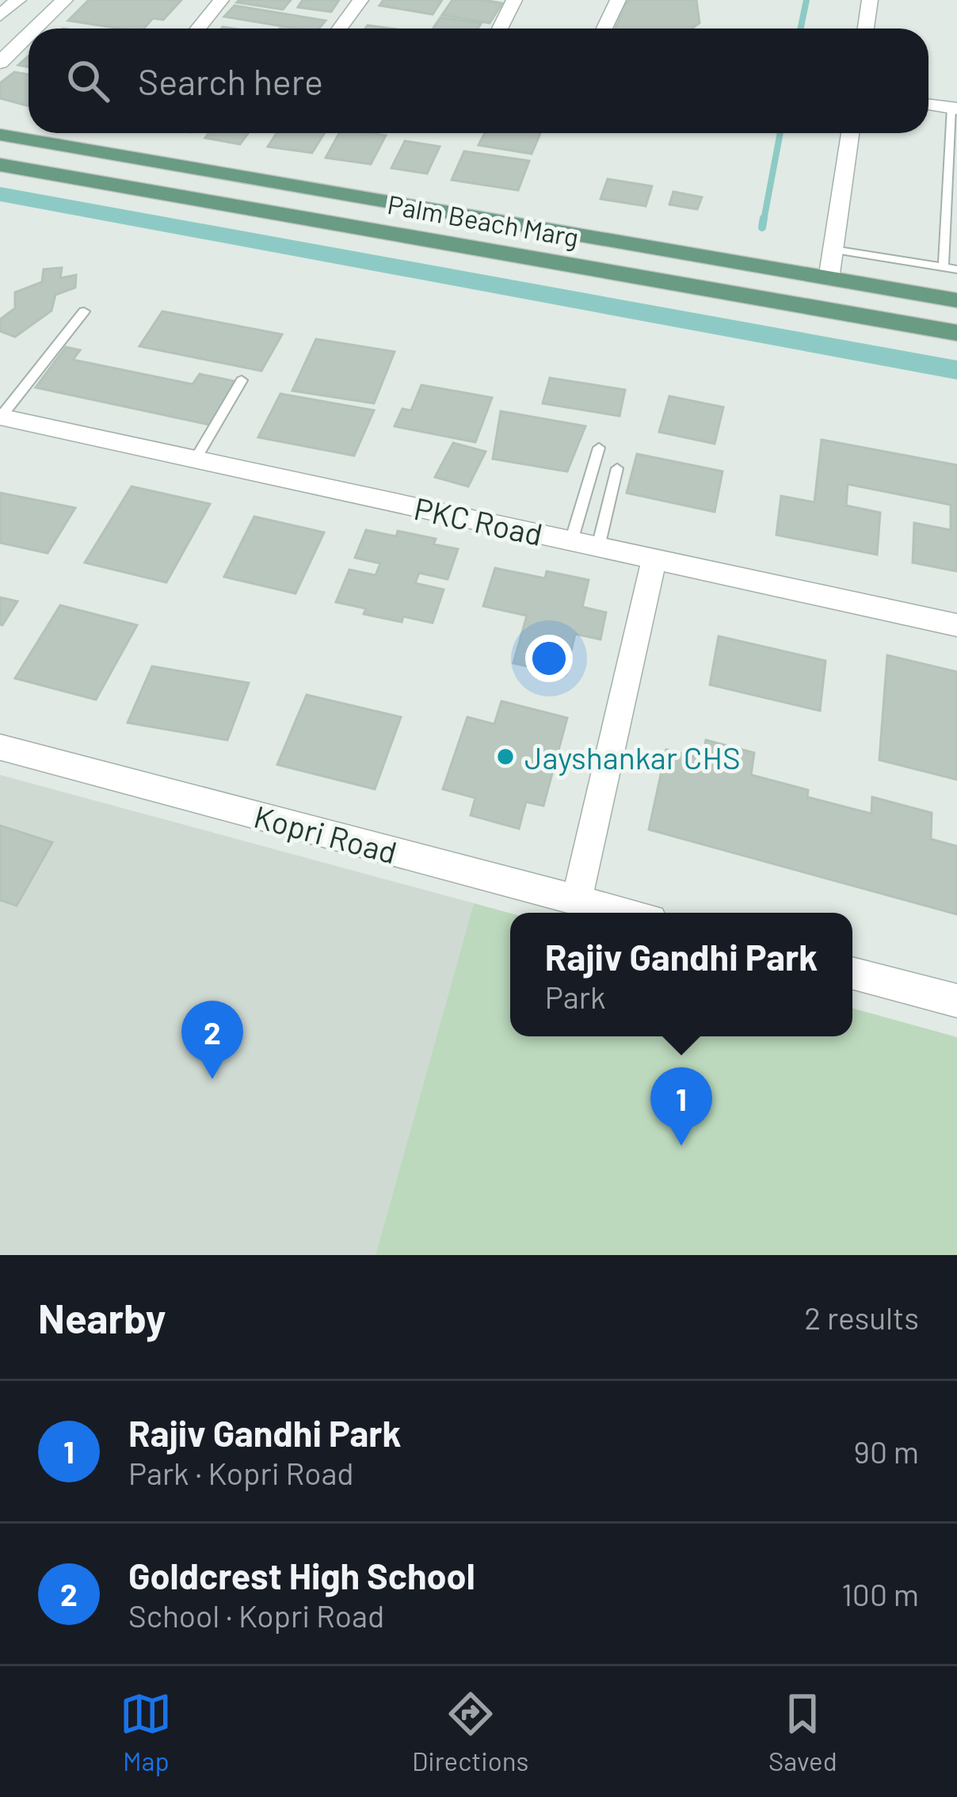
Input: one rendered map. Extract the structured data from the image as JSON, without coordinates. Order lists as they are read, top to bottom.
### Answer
{
  "streets": {
    "main road": ["Palm Beach Marg"],
    "street": ["PKC Road", "Kopri Road"]
  },
  "places": ["Jayshankar CHS"],
  "page": {
    "search": "Search here",
    "popup": ["Rajiv Gandhi Park", "Park"],
    "pins": ["2", "1"],
    "heading": ["Nearby", "2 results"],
    "list": [
      {
        "mark": "1",
        "name": "Rajiv Gandhi Park",
        "note": "Park · Kopri Road",
        "value": "90 m"
      },
      {
        "mark": "2",
        "name": "Goldcrest High School",
        "note": "School · Kopri Road",
        "value": "100 m"
      }
    ],
    "nav": ["Map", "Directions", "Saved"]
  }
}
